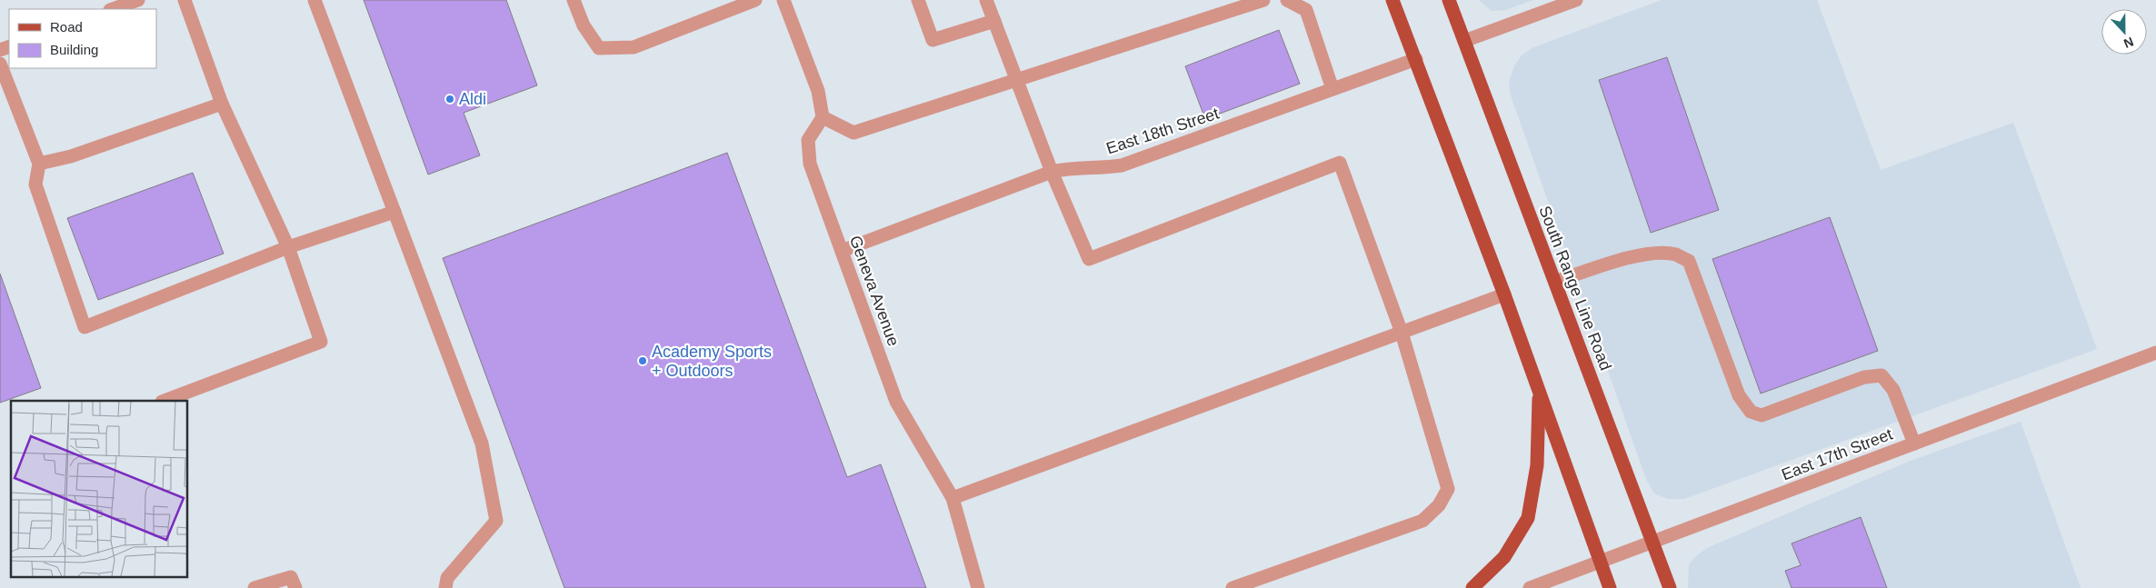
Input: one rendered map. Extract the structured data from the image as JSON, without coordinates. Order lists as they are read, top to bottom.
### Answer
{
  "streets": {
    "main road": ["South Range Line Road"],
    "street": ["East 18th Street", "Geneva Avenue", "East 17th Street"]
  },
  "crossings": [
    ["East 18th Street", "Geneva Avenue"],
    ["South Range Line Road", "East 17th Street"]
  ],
  "places": ["Aldi", "Academy Sports + Outdoors"],
  "legend": ["Road", "Building"],
  "north": "bottom"
}
